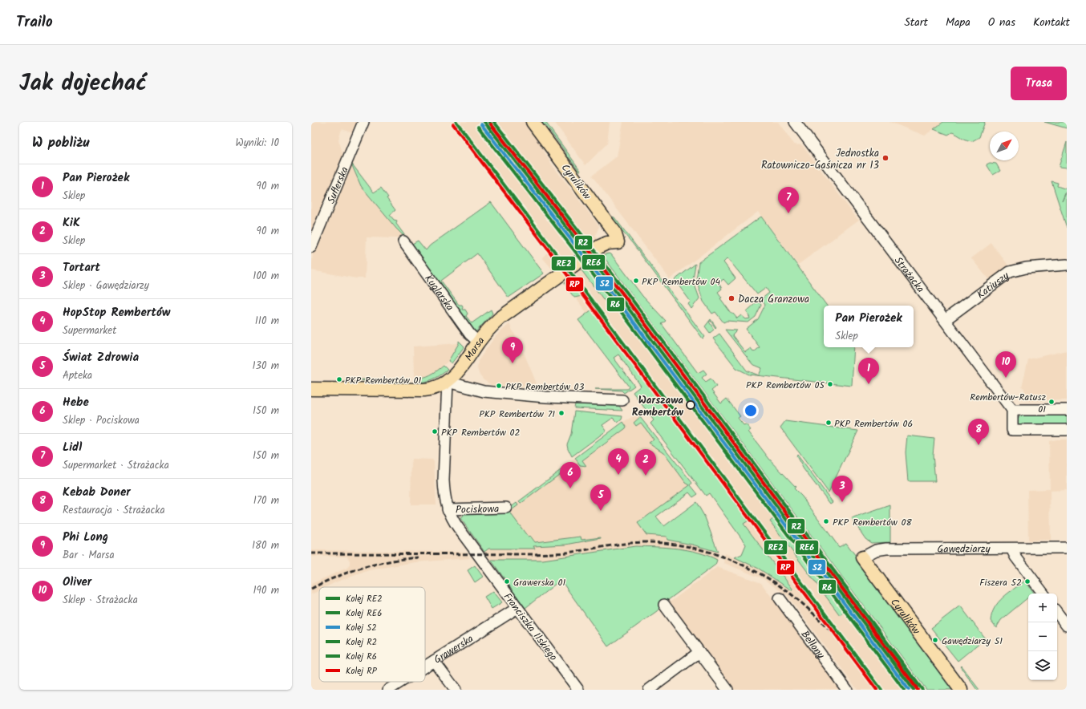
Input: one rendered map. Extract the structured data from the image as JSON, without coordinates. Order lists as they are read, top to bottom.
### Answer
{
  "streets": {
    "main road": ["Cyrulików", "Marsa"],
    "street": [
      "Suflerska",
      "Strażacka",
      "Katiuszy",
      "Kuglarska",
      "Pociskowa",
      "Gawędziarzy",
      "Franciszka Ilskiego",
      "Bellony",
      "Grawerska"
    ]
  },
  "crossings": [
    ["Cyrulików", "Marsa"],
    ["Cyrulików", "Gawędziarzy"],
    ["Strażacka", "Katiuszy"],
    ["Kuglarska", "Marsa"],
    ["Marsa", "Franciszka Ilskiego"],
    ["Pociskowa", "Franciszka Ilskiego"],
    ["Franciszka Ilskiego", "Grawerska"]
  ],
  "places": [
    "Jednostka Ratowniczo-Gaśnicza nr 13",
    "PKP Rembertów 04",
    "Dacza Granzowa",
    "PKP Rembertów 01",
    "PKP Rembertów 05",
    "PKP Rembertów 03",
    "Rembertów-Ratusz 01",
    "Warszawa Rembertów",
    "PKP Rembertów 71",
    "PKP Rembertów 06",
    "PKP Rembertów 02",
    "PKP Rembertów 08",
    "Grawerska 01",
    "Fiszera 52",
    "Gawędziarzy 51"
  ],
  "lines": [
    "rail line RE2",
    "rail line RE6",
    "rail line R2",
    "rail line S2",
    "rail line RP",
    "rail line R6"
  ],
  "legend": [
    "Kolej RE2",
    "Kolej RE6",
    "Kolej S2",
    "Kolej R2",
    "Kolej R6",
    "Kolej RP"
  ],
  "north": "top right",
  "page": {
    "header": "Trailo",
    "nav": [
      "Start",
      "Mapa",
      "O nas",
      "Kontakt"
    ],
    "title": "Jak dojechać",
    "buttons": "Trasa",
    "heading": ["W pobliżu", "Wyniki: 10"],
    "list": [
      {
        "mark": "1",
        "name": "Pan Pierożek",
        "note": "Sklep",
        "value": "90 m"
      },
      {
        "mark": "2",
        "name": "KiK",
        "note": "Sklep",
        "value": "90 m"
      },
      {
        "mark": "3",
        "name": "Tortart",
        "note": "Sklep · Gawędziarzy",
        "value": "100 m"
      },
      {
        "mark": "4",
        "name": "HopStop Rembertów",
        "note": "Supermarket",
        "value": "110 m"
      },
      {
        "mark": "5",
        "name": "Świat Zdrowia",
        "note": "Apteka",
        "value": "130 m"
      },
      {
        "mark": "6",
        "name": "Hebe",
        "note": "Sklep · Pociskowa",
        "value": "150 m"
      },
      {
        "mark": "7",
        "name": "Lidl",
        "note": "Supermarket · Strażacka",
        "value": "150 m"
      },
      {
        "mark": "8",
        "name": "Kebab Doner",
        "note": "Restauracja · Strażacka",
        "value": "170 m"
      },
      {
        "mark": "9",
        "name": "Phi Long",
        "note": "Bar · Marsa",
        "value": "180 m"
      },
      {
        "mark": "10",
        "name": "Oliver",
        "note": "Sklep · Strażacka",
        "value": "190 m"
      }
    ],
    "pins": [
      "7",
      "9",
      "10",
      "1",
      "8",
      "4",
      "2",
      "6",
      "3",
      "5"
    ],
    "popup": ["Pan Pierożek", "Sklep"],
    "map_buttons": ["+", "−"]
  }
}
